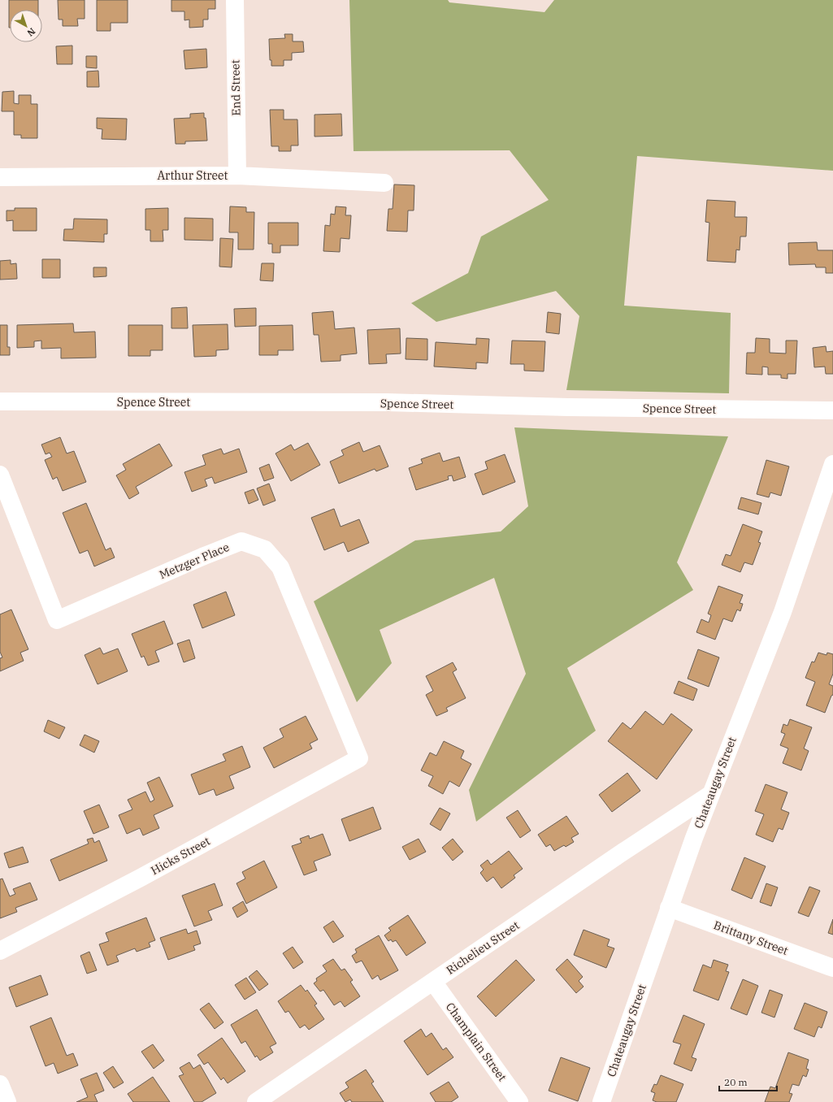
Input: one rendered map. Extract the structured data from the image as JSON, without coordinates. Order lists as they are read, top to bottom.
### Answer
{
  "streets": {
    "street": [
      "End Street",
      "Arthur Street",
      "Spence Street",
      "Metzger Place",
      "Chateaugay Street",
      "Hicks Street",
      "Brittany Street",
      "Richelieu Street",
      "Champlain Street"
    ]
  },
  "crossings": [
    ["End Street", "Arthur Street"],
    ["Metzger Place", "Hicks Street"],
    ["Chateaugay Street", "Brittany Street"],
    ["Chateaugay Street", "Richelieu Street"],
    ["Richelieu Street", "Champlain Street"]
  ],
  "scale_bar": "20 m",
  "north": "bottom right"
}
